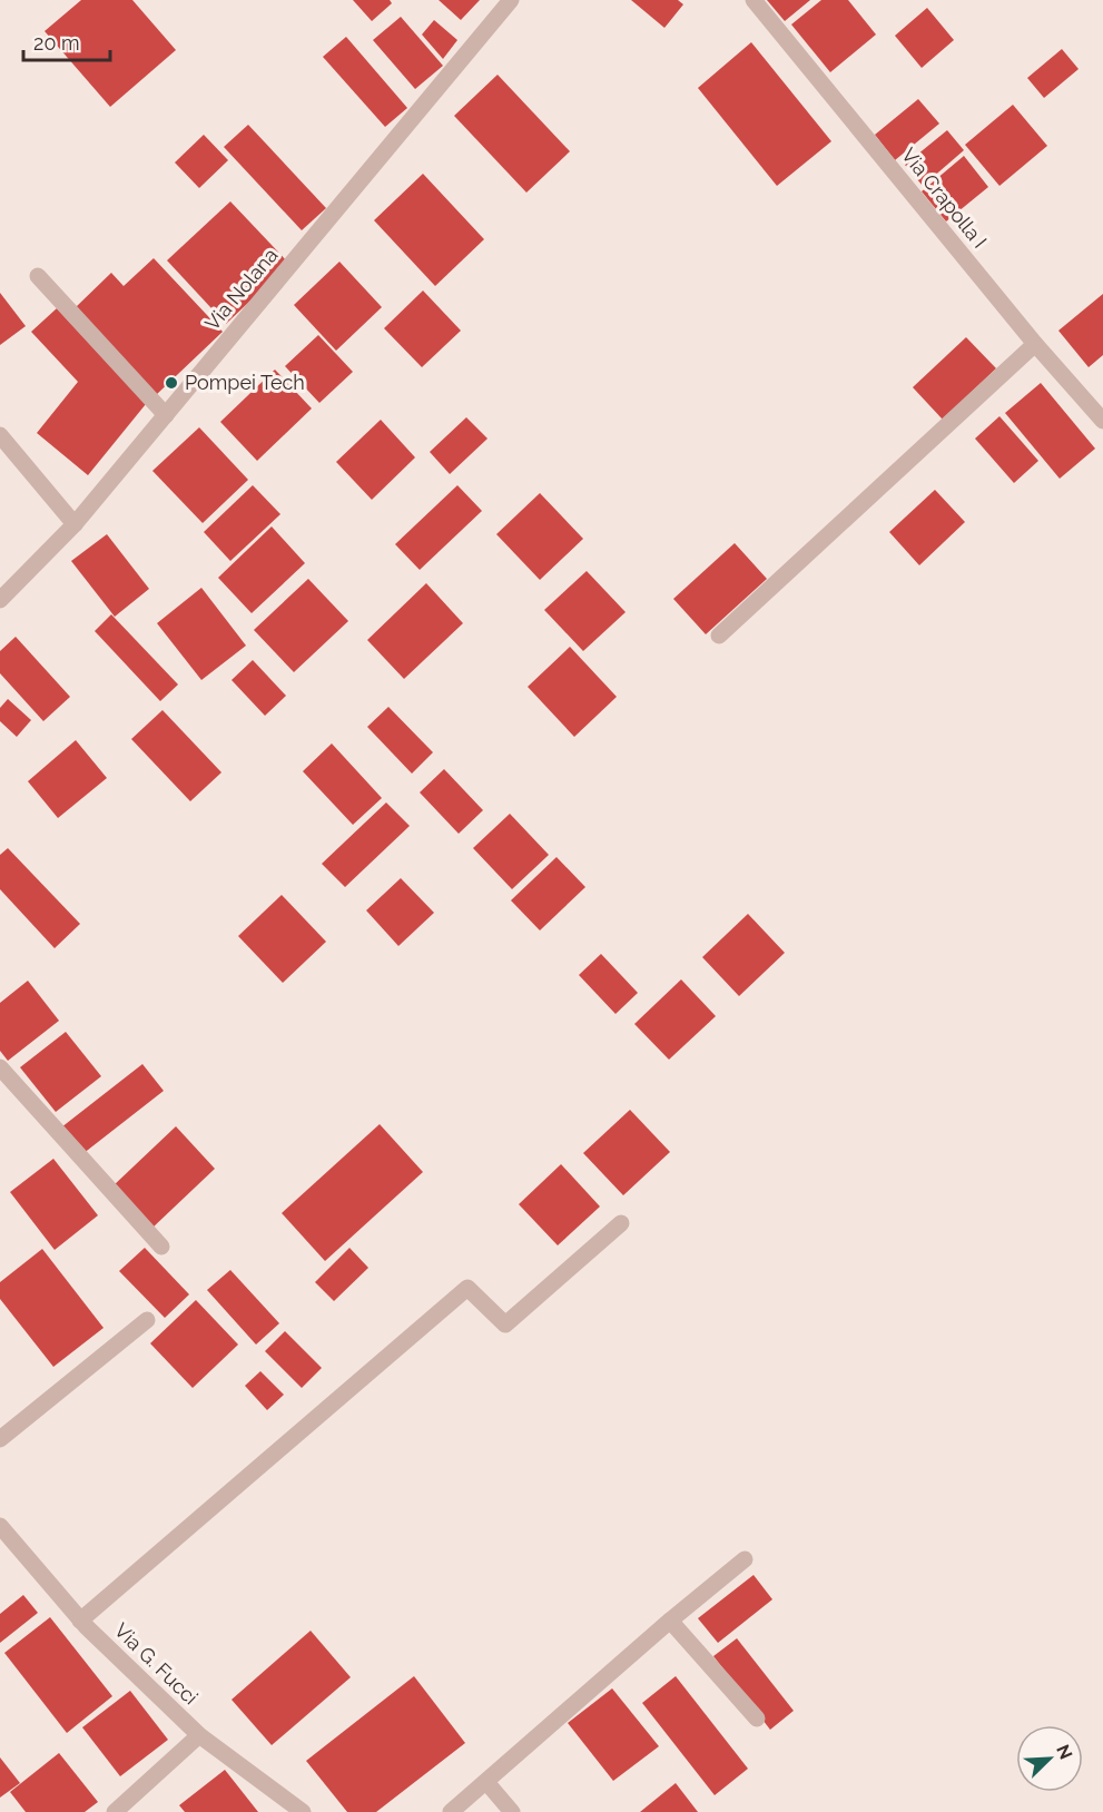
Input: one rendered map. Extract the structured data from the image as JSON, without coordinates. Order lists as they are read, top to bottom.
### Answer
{
  "streets": {
    "street": ["Via Crapolla I", "Via Nolana", "Via G. Fucci"]
  },
  "places": ["Pompei Tech"],
  "scale_bar": "20 m",
  "north": "top right"
}
